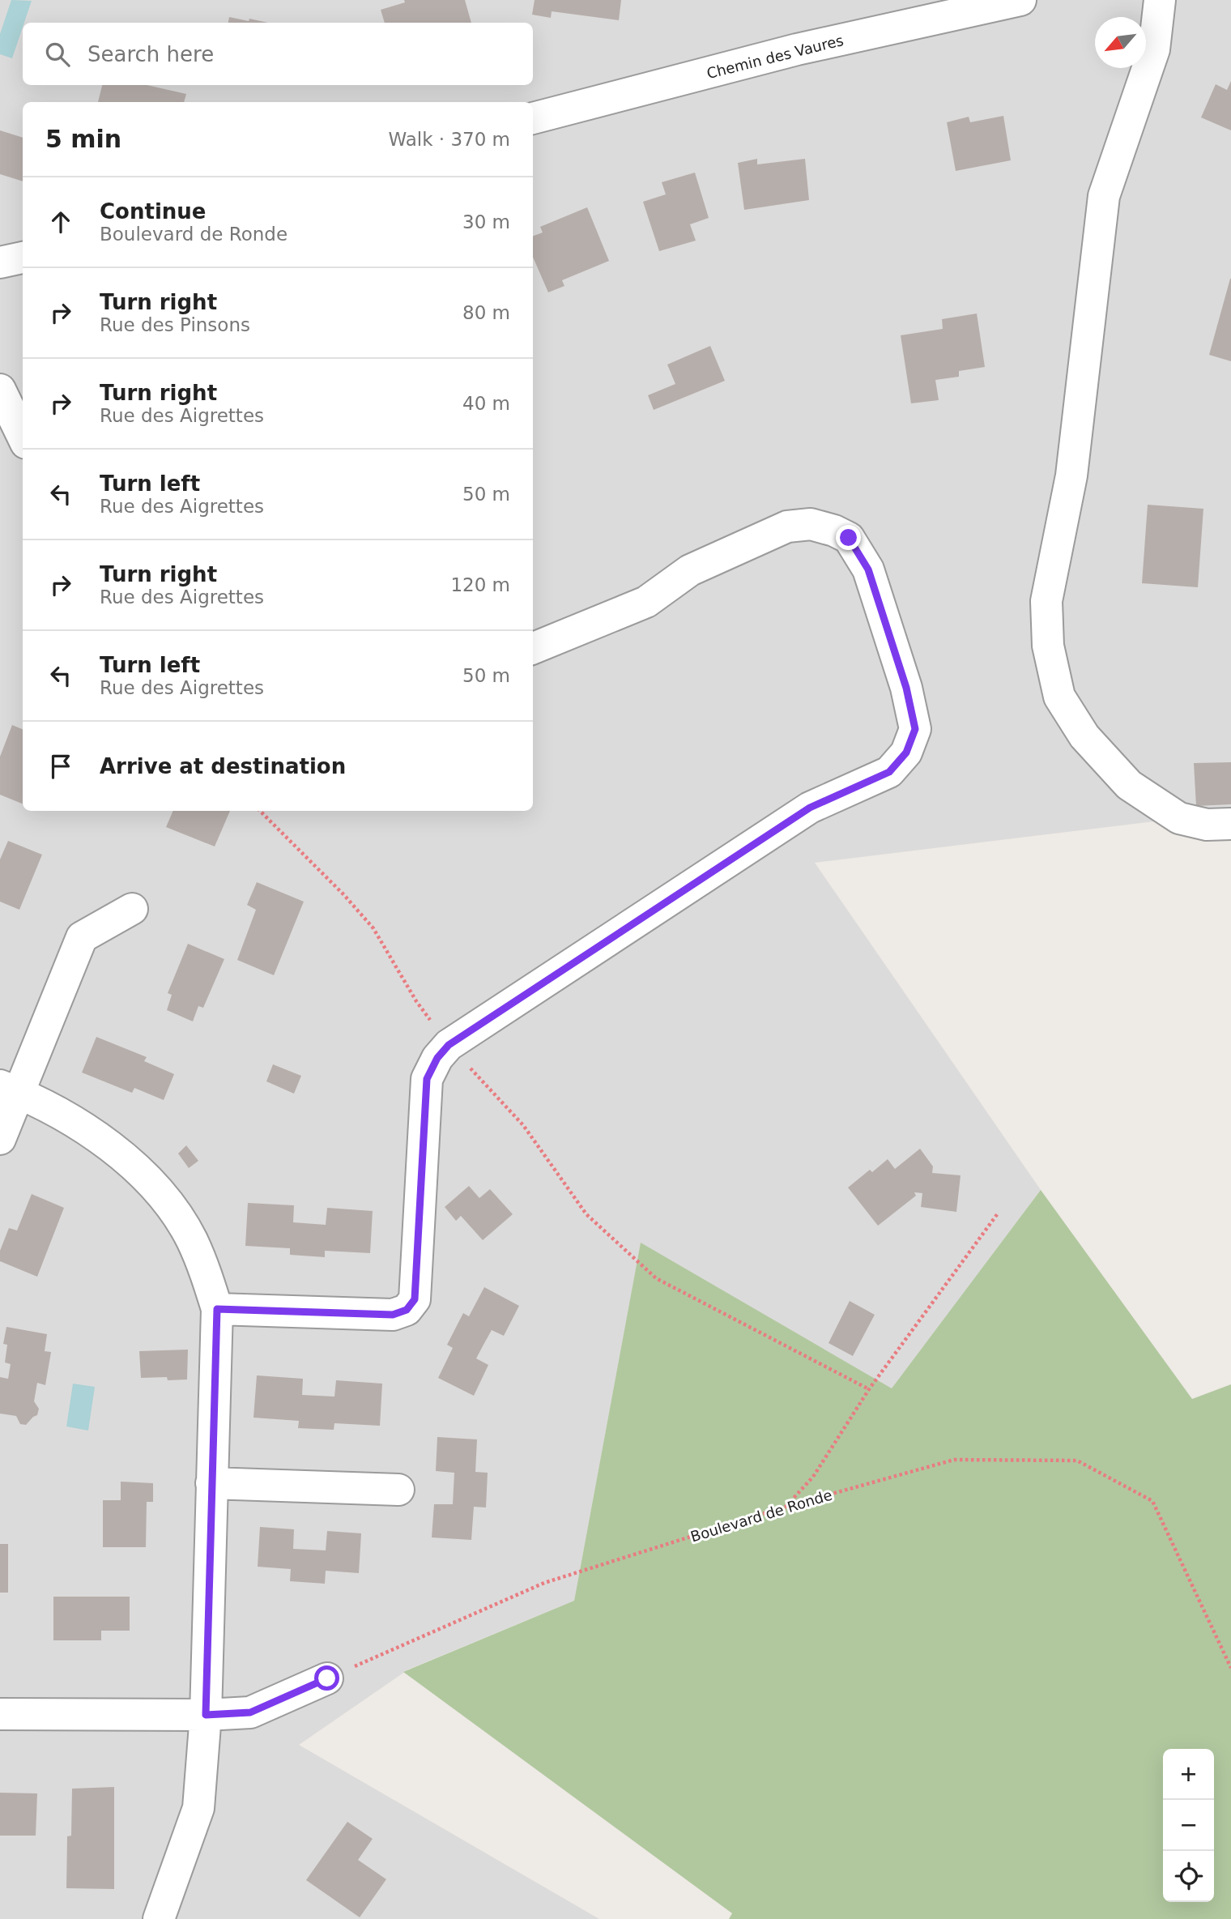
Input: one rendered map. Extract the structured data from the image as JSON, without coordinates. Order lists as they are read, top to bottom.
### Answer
{
  "streets": {
    "street": ["Chemin des Vaures"],
    "path": ["Boulevard de Ronde"]
  },
  "north": "bottom left",
  "page": {
    "search": "Search here",
    "heading": ["5 min", "Walk · 370 m"],
    "list": [
      ["Continue", "Boulevard de Ronde", "30 m"],
      ["Turn right", "Rue des Pinsons", "80 m"],
      ["Turn right", "Rue des Aigrettes", "40 m"],
      ["Turn left", "Rue des Aigrettes", "50 m"],
      ["Turn right", "Rue des Aigrettes", "120 m"],
      ["Turn left", "Rue des Aigrettes", "50 m"],
      "Arrive at destination"
    ],
    "map_buttons": ["+", "−"]
  }
}
